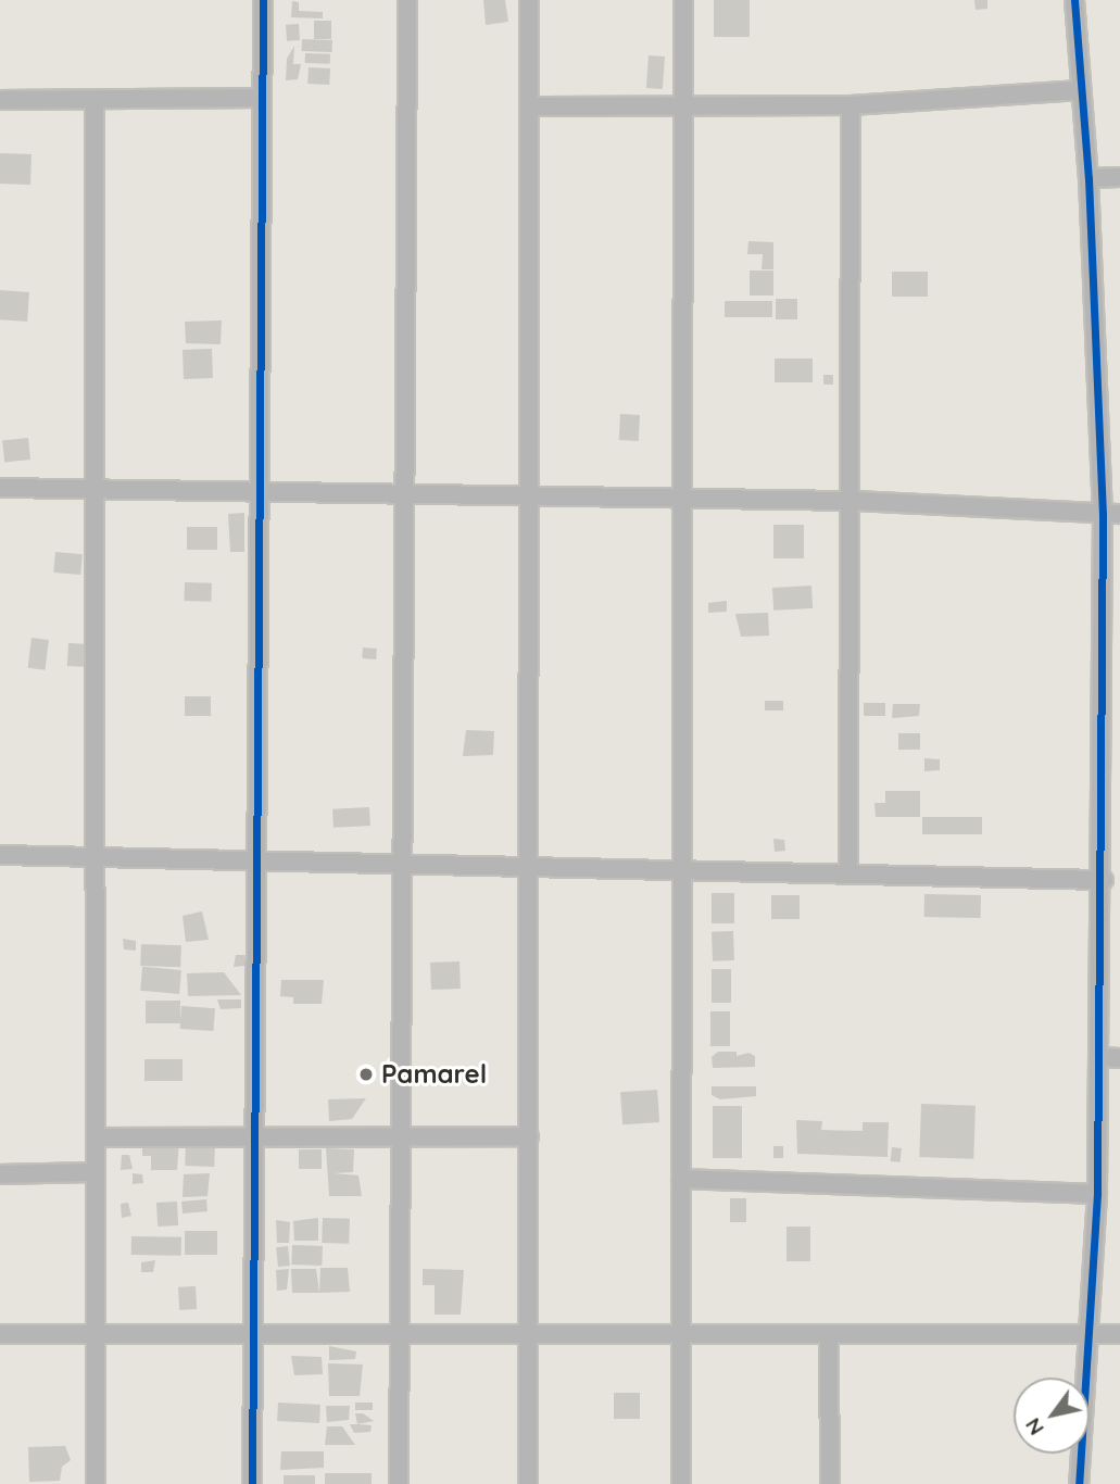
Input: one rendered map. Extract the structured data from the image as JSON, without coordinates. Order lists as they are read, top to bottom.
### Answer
{
  "places": ["Pamarel"],
  "north": "bottom left"
}
